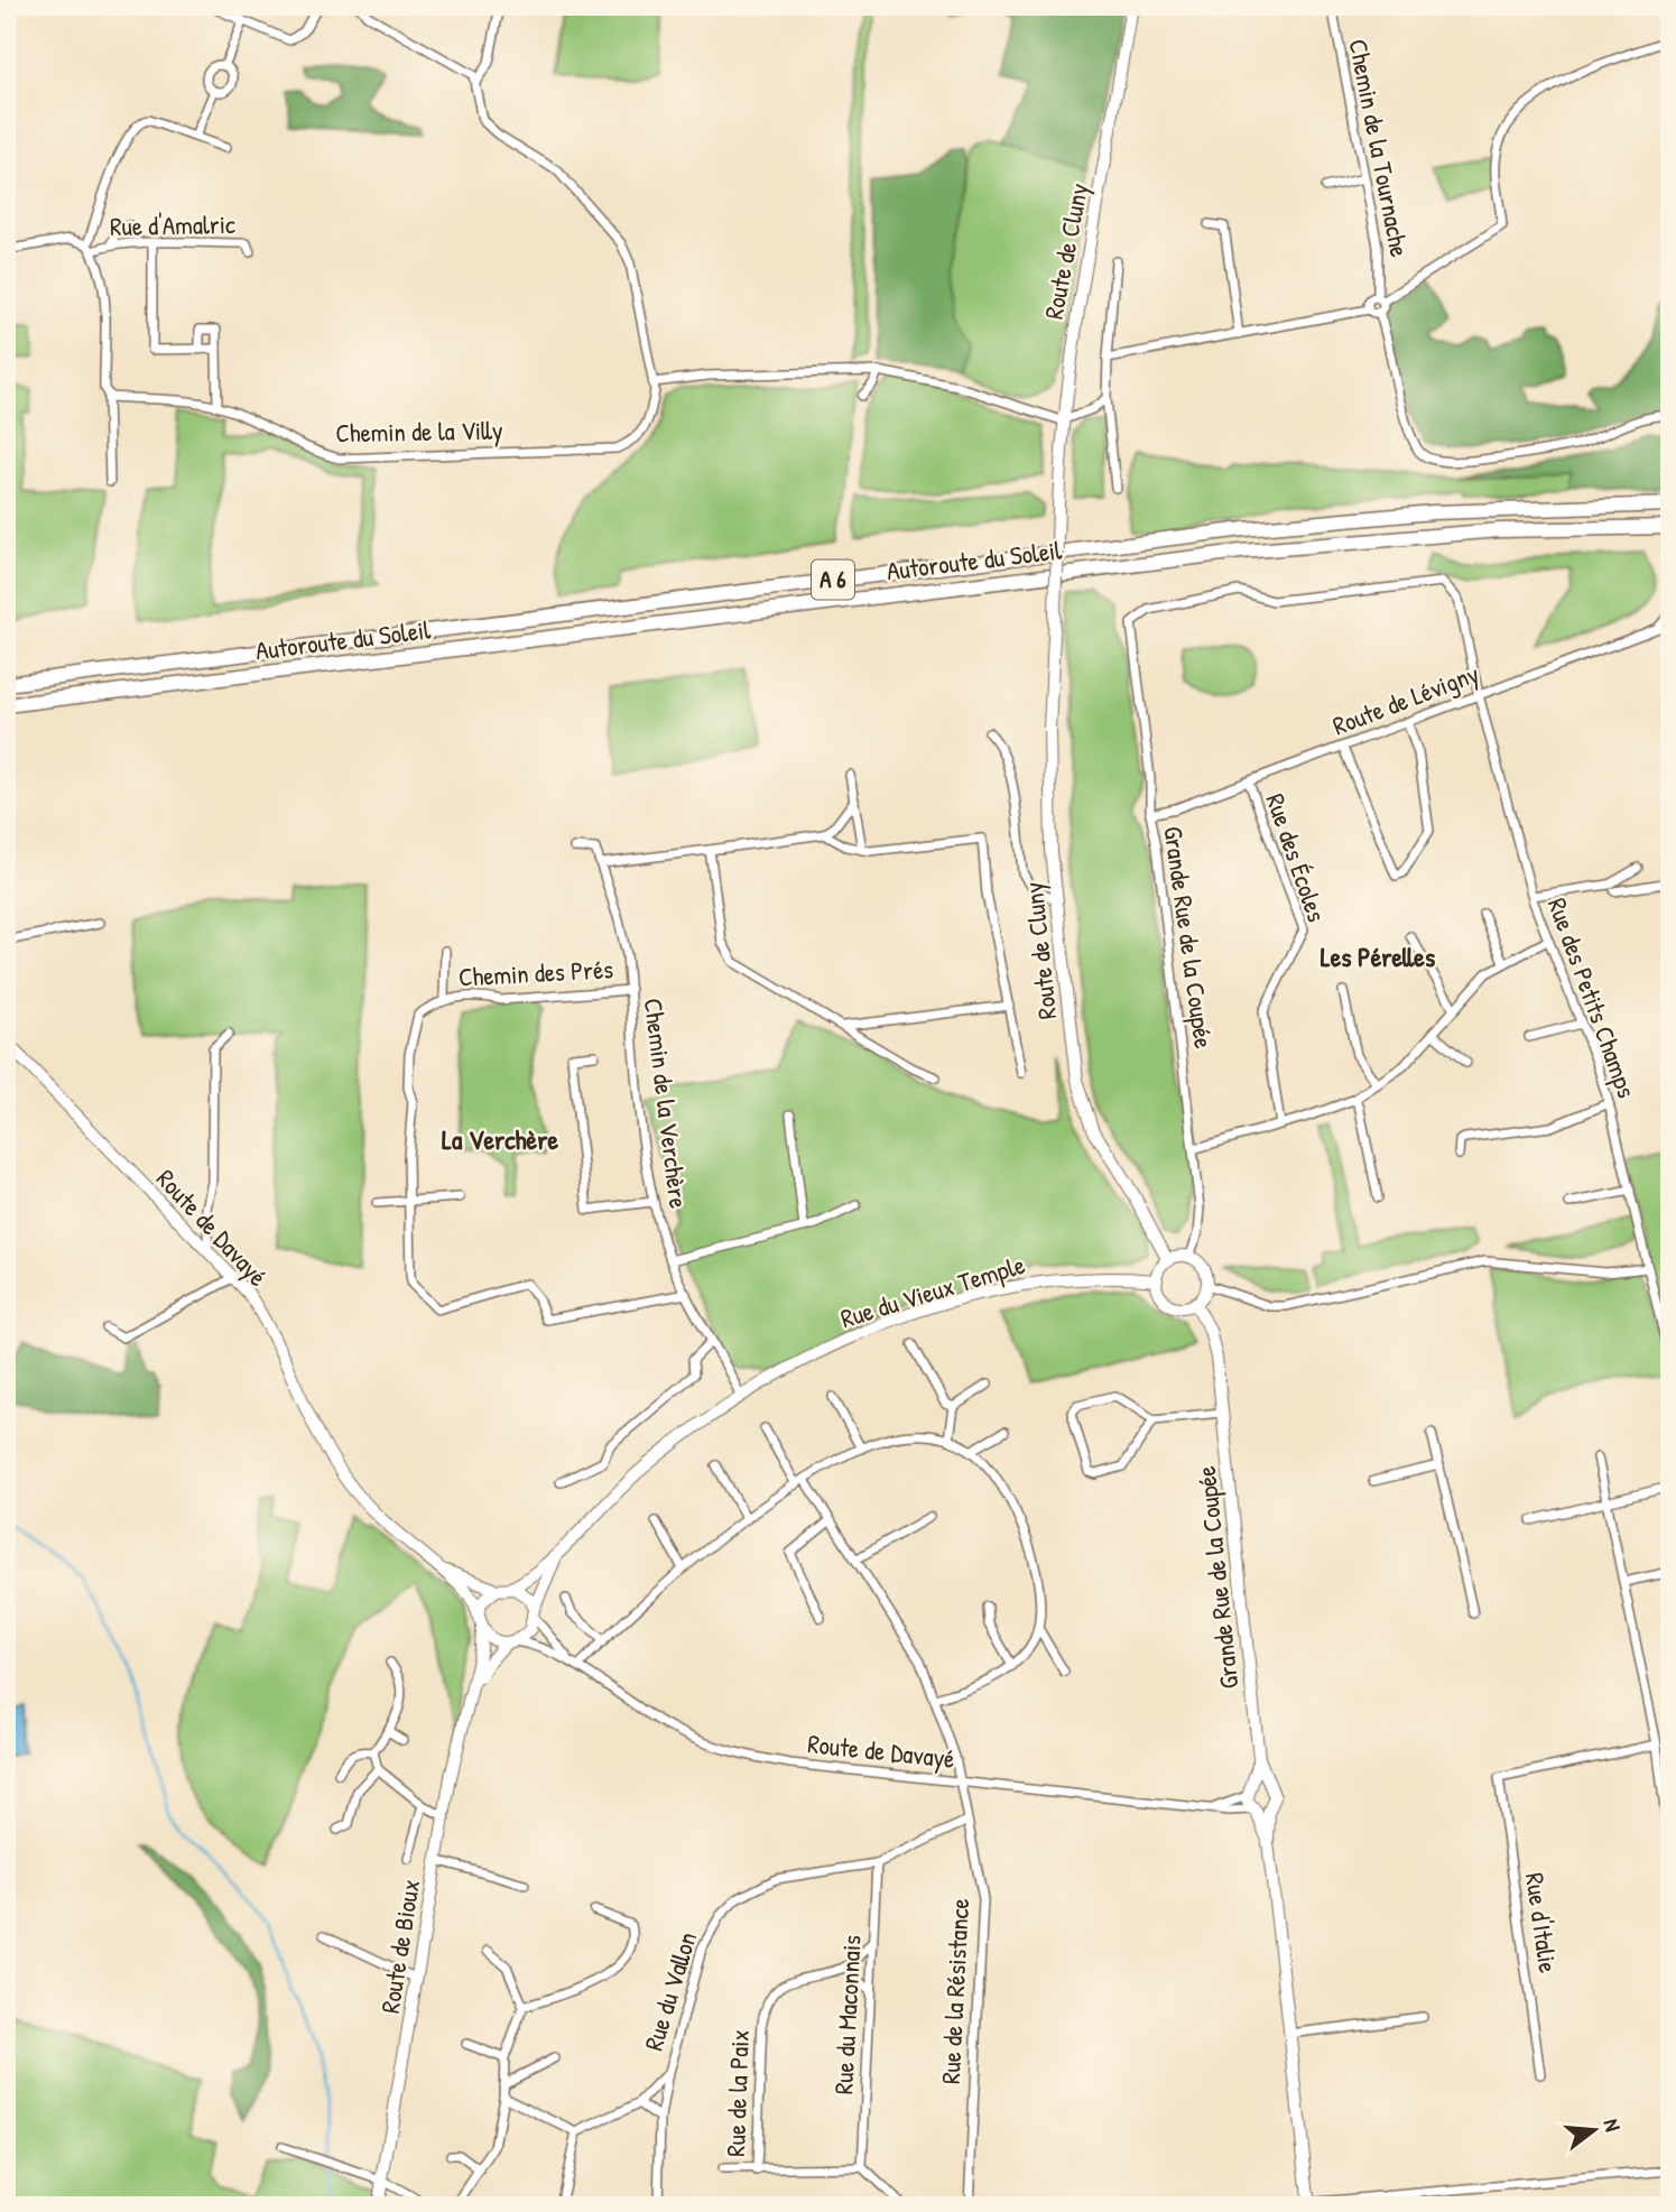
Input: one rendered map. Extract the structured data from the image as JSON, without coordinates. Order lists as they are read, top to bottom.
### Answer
{
  "streets": {
    "highway": ["Autoroute du Soleil", "A 6"],
    "main road": [
      "Route de Cluny",
      "Grande Rue de la Coupée",
      "Route de Davayé",
      "Rue du Vieux Temple",
      "Route de Bioux"
    ],
    "street": [
      "Chemin de la Tournache",
      "Rue d'Amalric",
      "Chemin de la Villy",
      "Route de Lévigny",
      "Rue des Écoles",
      "Chemin des Prés",
      "Rue des Petits Champs",
      "Chemin de la Verchère",
      "Rue d'Italie",
      "Rue du Vallon",
      "Rue de la Résistance",
      "Rue du Maconnais",
      "Rue de la Paix"
    ]
  },
  "crossings": [
    ["Route de Cluny", "Grande Rue de la Coupée"],
    ["Route de Cluny", "Rue du Vieux Temple"],
    ["Route de Lévigny", "Rue des Écoles"],
    ["Route de Lévigny", "Grande Rue de la Coupée"],
    ["Route de Lévigny", "Rue des Petits Champs"],
    ["Grande Rue de la Coupée", "Rue des Petits Champs"],
    ["Grande Rue de la Coupée", "Route de Davayé"],
    ["Grande Rue de la Coupée", "Rue du Vieux Temple"],
    ["Chemin des Prés", "Chemin de la Verchère"],
    ["Chemin de la Verchère", "Rue du Vieux Temple"],
    ["Route de Davayé", "Rue du Vieux Temple"],
    ["Route de Davayé", "Route de Bioux"],
    ["Route de Davayé", "Rue de la Résistance"],
    ["Rue du Vieux Temple", "Route de Bioux"],
    ["Rue du Vallon", "Rue de la Résistance"],
    ["Rue du Vallon", "Rue du Maconnais"]
  ],
  "districts": ["Les Pérelles", "La Verchère"],
  "north": "right"
}
